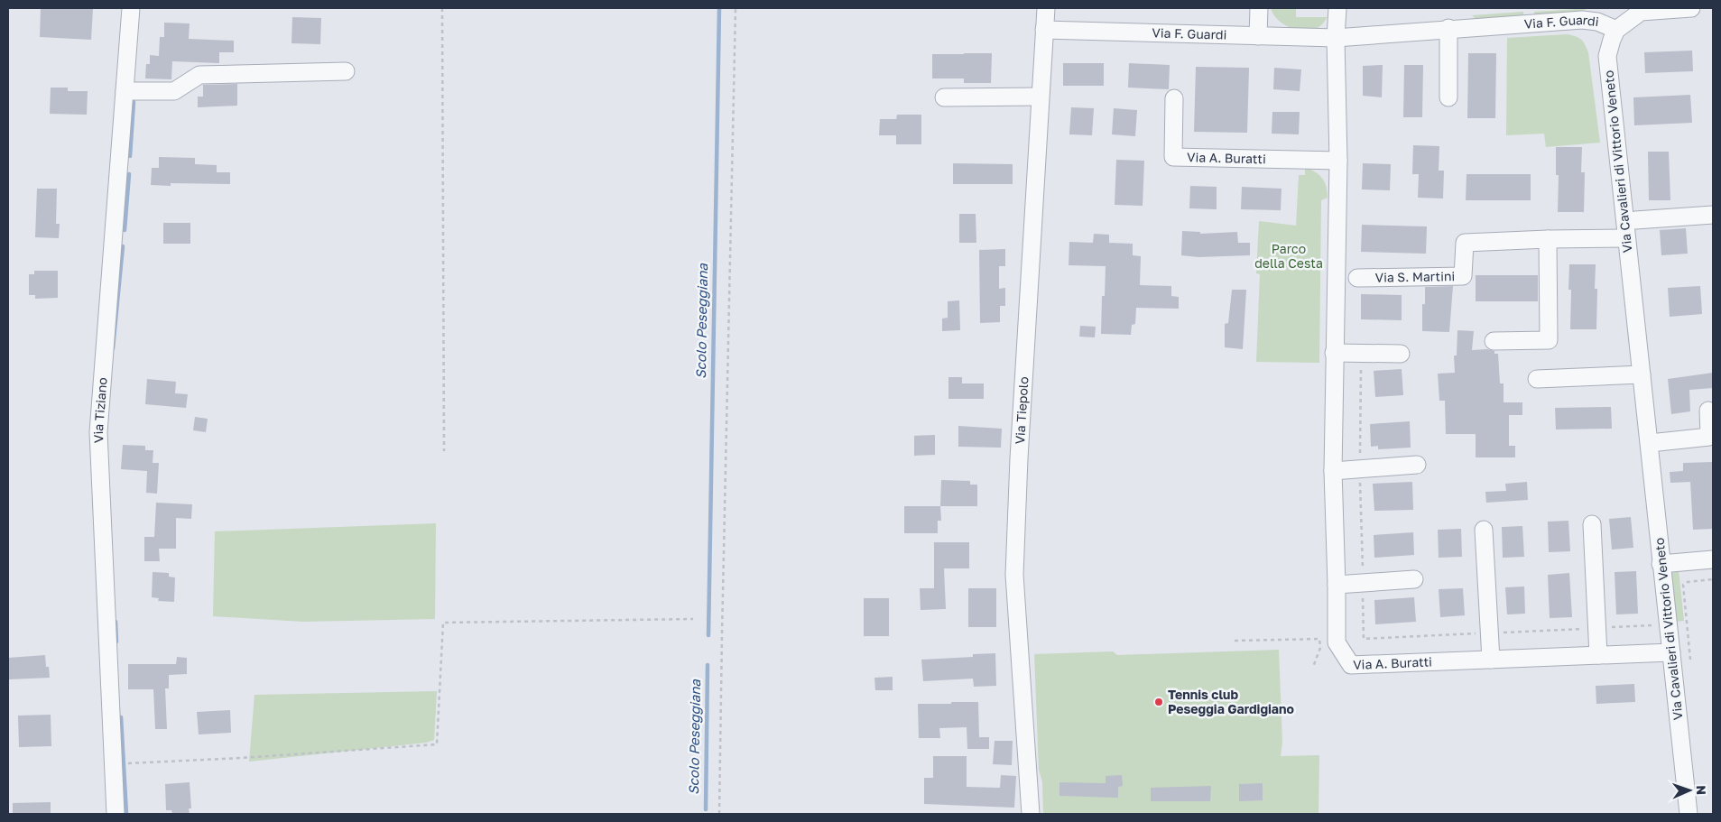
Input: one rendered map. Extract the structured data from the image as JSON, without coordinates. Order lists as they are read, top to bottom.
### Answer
{
  "streets": {
    "street": [
      "Via F. Guardi",
      "Via A. Buratti",
      "Via Cavalieri di Vittorio Veneto",
      "Via S. Martini",
      "Via Tiziano",
      "Via Tiepolo"
    ]
  },
  "crossings": [
    ["Via F. Guardi", "Via A. Buratti"],
    ["Via F. Guardi", "Via Cavalieri di Vittorio Veneto"],
    ["Via F. Guardi", "Via Tiepolo"],
    ["Via A. Buratti", "Via Cavalieri di Vittorio Veneto"],
    ["Via Cavalieri di Vittorio Veneto", "Via S. Martini"]
  ],
  "water": ["Scolo Peseggiana"],
  "parks": ["Parco della Cesta"],
  "places": ["Tennis club Peseggia Gardigiano"],
  "north": "right"
}
